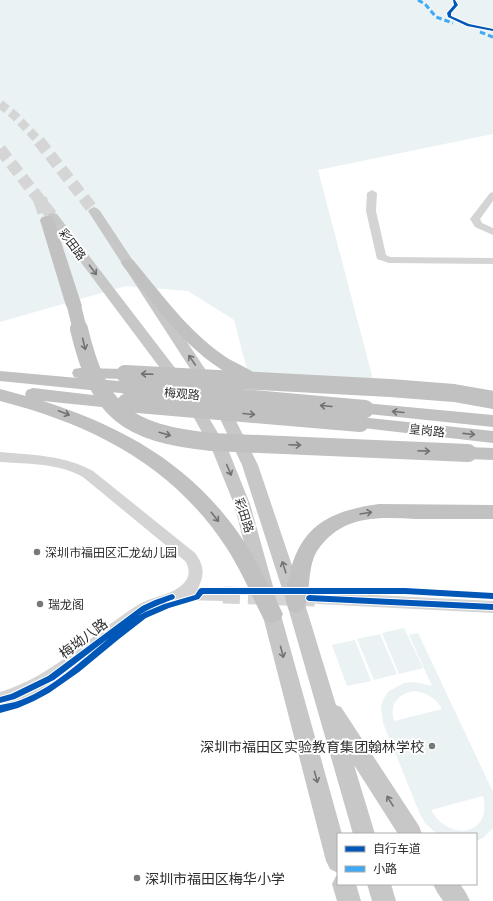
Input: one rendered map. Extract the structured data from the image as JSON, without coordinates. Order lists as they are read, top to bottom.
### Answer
{
  "streets": {
    "highway": ["梅观路", "皇岗路"],
    "main road": ["彩田路"],
    "street": ["梅坳八路"]
  },
  "crossings": [
    ["梅观路", "皇岗路"]
  ],
  "places": [
    "深圳市福田区汇龙幼儿园",
    "瑞龙阁",
    "深圳市福田区实验教育集团翰林学校",
    "深圳市福田区梅华小学"
  ],
  "legend": ["自行车道", "小路"]
}
